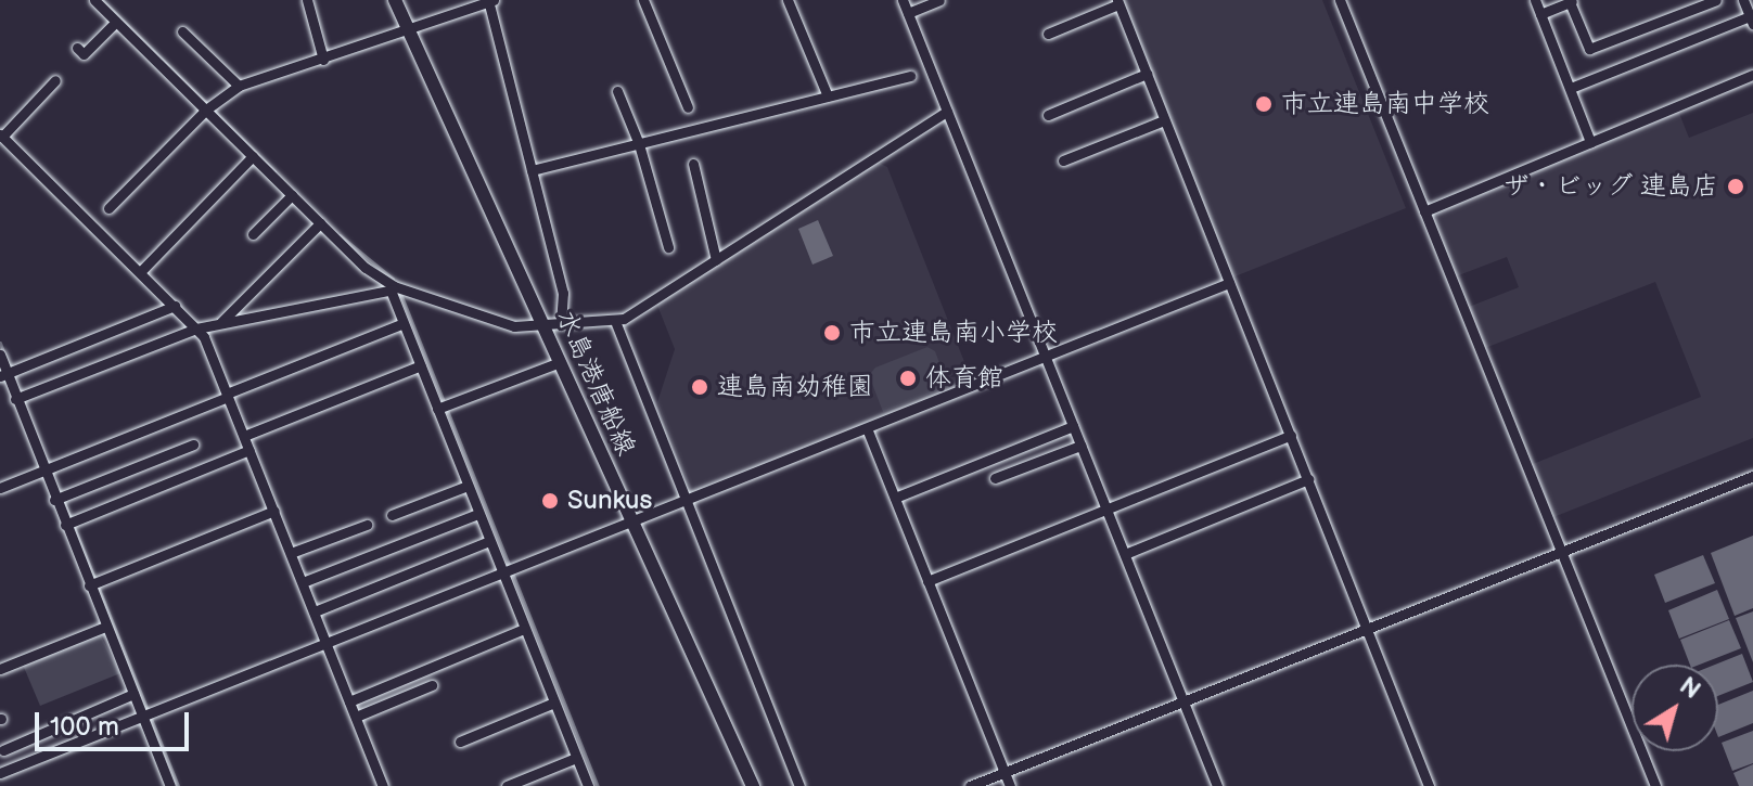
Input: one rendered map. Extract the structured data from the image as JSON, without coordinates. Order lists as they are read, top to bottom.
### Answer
{
  "streets": {
    "main road": ["水島港唐船線"]
  },
  "places": [
    "市立連島南中学校",
    "ザ・ビッグ 連島店",
    "市立連島南小学校",
    "体育館",
    "連島南幼稚園",
    "Sunkus"
  ],
  "scale_bar": "100 m",
  "north": "top right"
}
